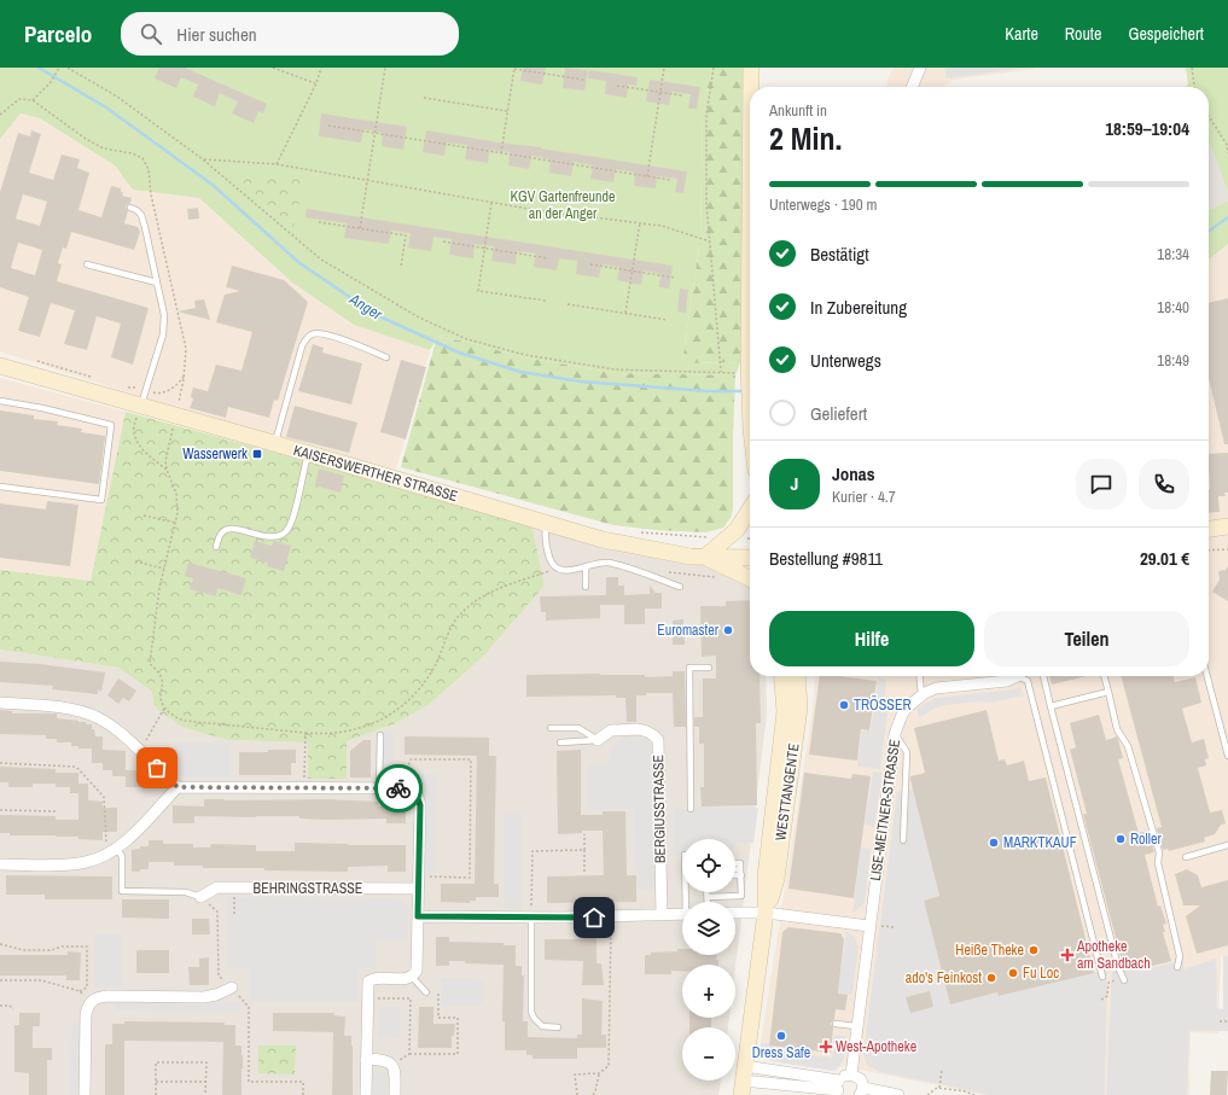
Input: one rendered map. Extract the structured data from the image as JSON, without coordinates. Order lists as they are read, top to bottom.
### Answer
{
  "streets": {
    "street": [
      "KAISERSWERTHER STRASSE",
      "WESTTANGENTE",
      "BERGIUSSTRASSE",
      "LISE-MEITNER-STRASSE",
      "BEHRINGSTRASSE"
    ]
  },
  "water": ["Anger"],
  "parks": ["KGV Gartenfreunde an der Anger"],
  "places": {
    "transit": ["Wasserwerk"],
    "other": [
      "Euromaster",
      "TRÖSSER",
      "Roller",
      "MARKTKAUF",
      "Heiße Theke",
      "Fu Loc",
      "ado's Feinkost",
      "Dress Safe"
    ],
    "health": ["Apotheke am Sandbach", "West-Apotheke"]
  },
  "page": {
    "header": "Parcelo",
    "search": "Hier suchen",
    "nav": ["Karte", "Route", "Gespeichert"],
    "heading": ["2 Min.", "Ankunft in", "18:59–19:04"],
    "panel": [
      "Jonas",
      "Kurier · 4.7",
      "Bestellung #9811",
      "29.01 €"
    ],
    "bar": "Unterwegs · 190 m",
    "list": [
      ["Bestätigt", "18:34"],
      ["In Zubereitung", "18:40"],
      ["Unterwegs", "18:49"],
      "Geliefert"
    ],
    "round": "J",
    "buttons": ["Hilfe", "Teilen"],
    "map_buttons": ["+", "−"]
  }
}
